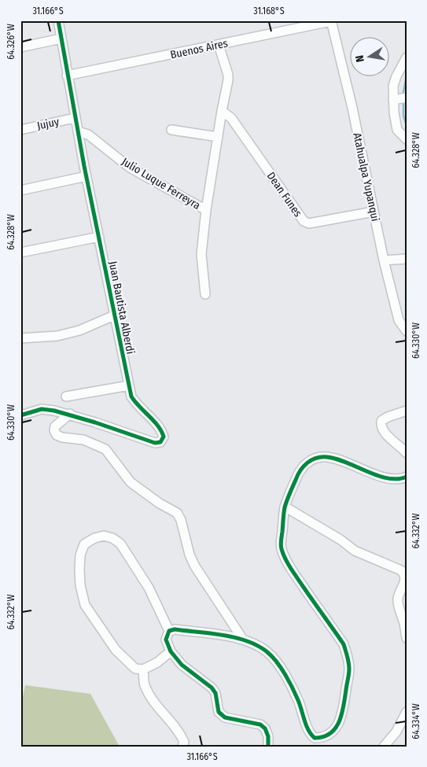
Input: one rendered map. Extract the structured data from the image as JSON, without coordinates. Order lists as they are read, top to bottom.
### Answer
{
  "streets": {
    "street": [
      "Buenos Aires",
      "Jujuy",
      "Atahualpa Yupanqui",
      "Julio Luque Ferreyra",
      "Dean Funes",
      "Juan Bautista Alberdi"
    ]
  },
  "crossings": [
    ["Buenos Aires", "Atahualpa Yupanqui"],
    ["Buenos Aires", "Juan Bautista Alberdi"],
    ["Jujuy", "Juan Bautista Alberdi"],
    ["Atahualpa Yupanqui", "Dean Funes"],
    ["Julio Luque Ferreyra", "Juan Bautista Alberdi"]
  ],
  "north": "left",
  "coordinates": [
    "31.166°S",
    "31.168°S",
    "64.326°W",
    "64.328°W",
    "64.330°W",
    "64.332°W",
    "64.334°W"
  ]
}
